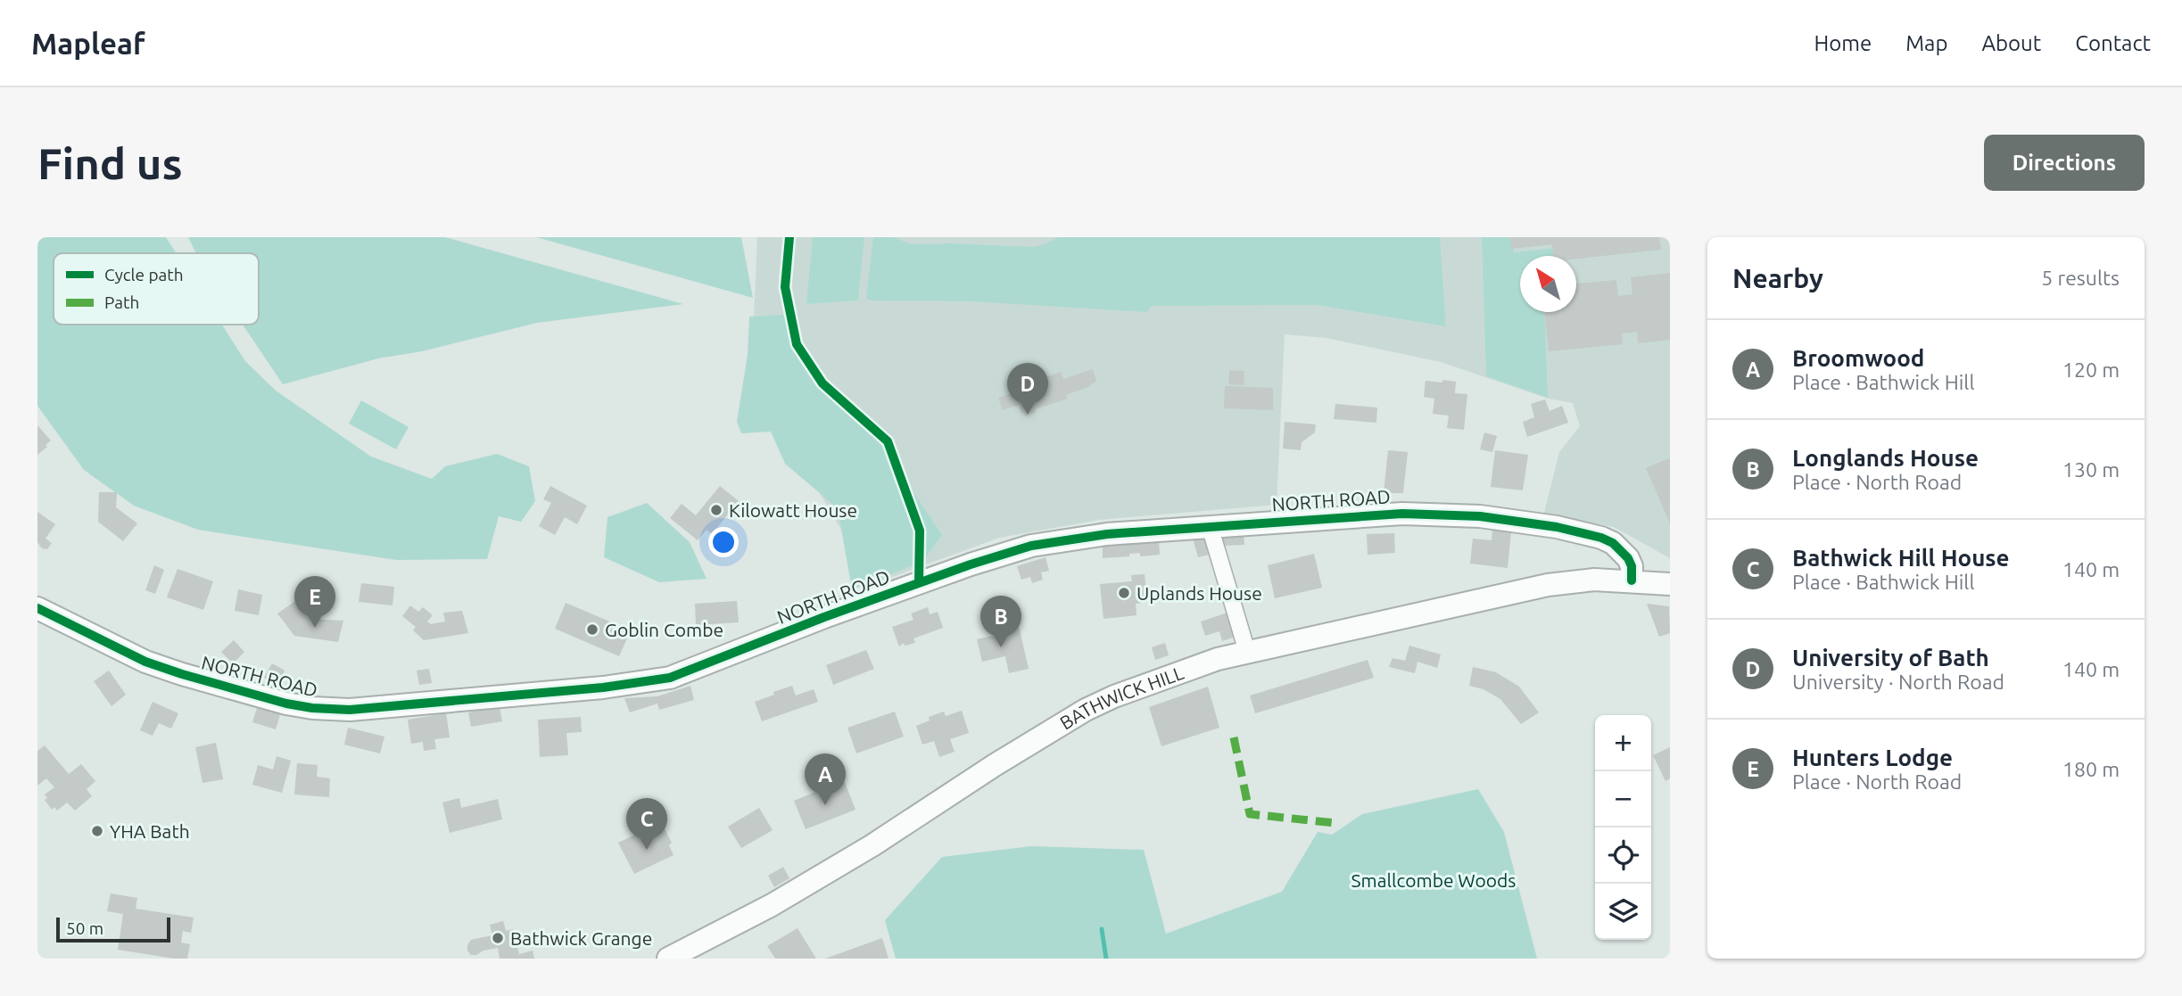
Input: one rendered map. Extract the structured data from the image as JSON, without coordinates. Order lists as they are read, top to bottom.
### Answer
{
  "streets": {
    "street": ["NORTH ROAD", "BATHWICK HILL"]
  },
  "crossings": [
    ["NORTH ROAD", "BATHWICK HILL"]
  ],
  "parks": ["Smallcombe Woods"],
  "places": [
    "Kilowatt House",
    "Uplands House",
    "Goblin Combe",
    "YHA Bath",
    "Bathwick Grange"
  ],
  "legend": ["Cycle path", "Path"],
  "scale_bar": "50 m",
  "north": "top left",
  "page": {
    "header": "Mapleaf",
    "nav": [
      "Home",
      "Map",
      "About",
      "Contact"
    ],
    "buttons": "Directions",
    "title": "Find us",
    "heading": ["Nearby", "5 results"],
    "list": [
      {
        "mark": "A",
        "name": "Broomwood",
        "note": "Place · Bathwick Hill",
        "value": "120 m"
      },
      {
        "mark": "B",
        "name": "Longlands House",
        "note": "Place · North Road",
        "value": "130 m"
      },
      {
        "mark": "C",
        "name": "Bathwick Hill House",
        "note": "Place · Bathwick Hill",
        "value": "140 m"
      },
      {
        "mark": "D",
        "name": "University of Bath",
        "note": "University · North Road",
        "value": "140 m"
      },
      {
        "mark": "E",
        "name": "Hunters Lodge",
        "note": "Place · North Road",
        "value": "180 m"
      }
    ],
    "pins": [
      "D",
      "E",
      "B",
      "A",
      "C"
    ],
    "map_buttons": ["+", "−"],
    "scale": "50 m"
  }
}
